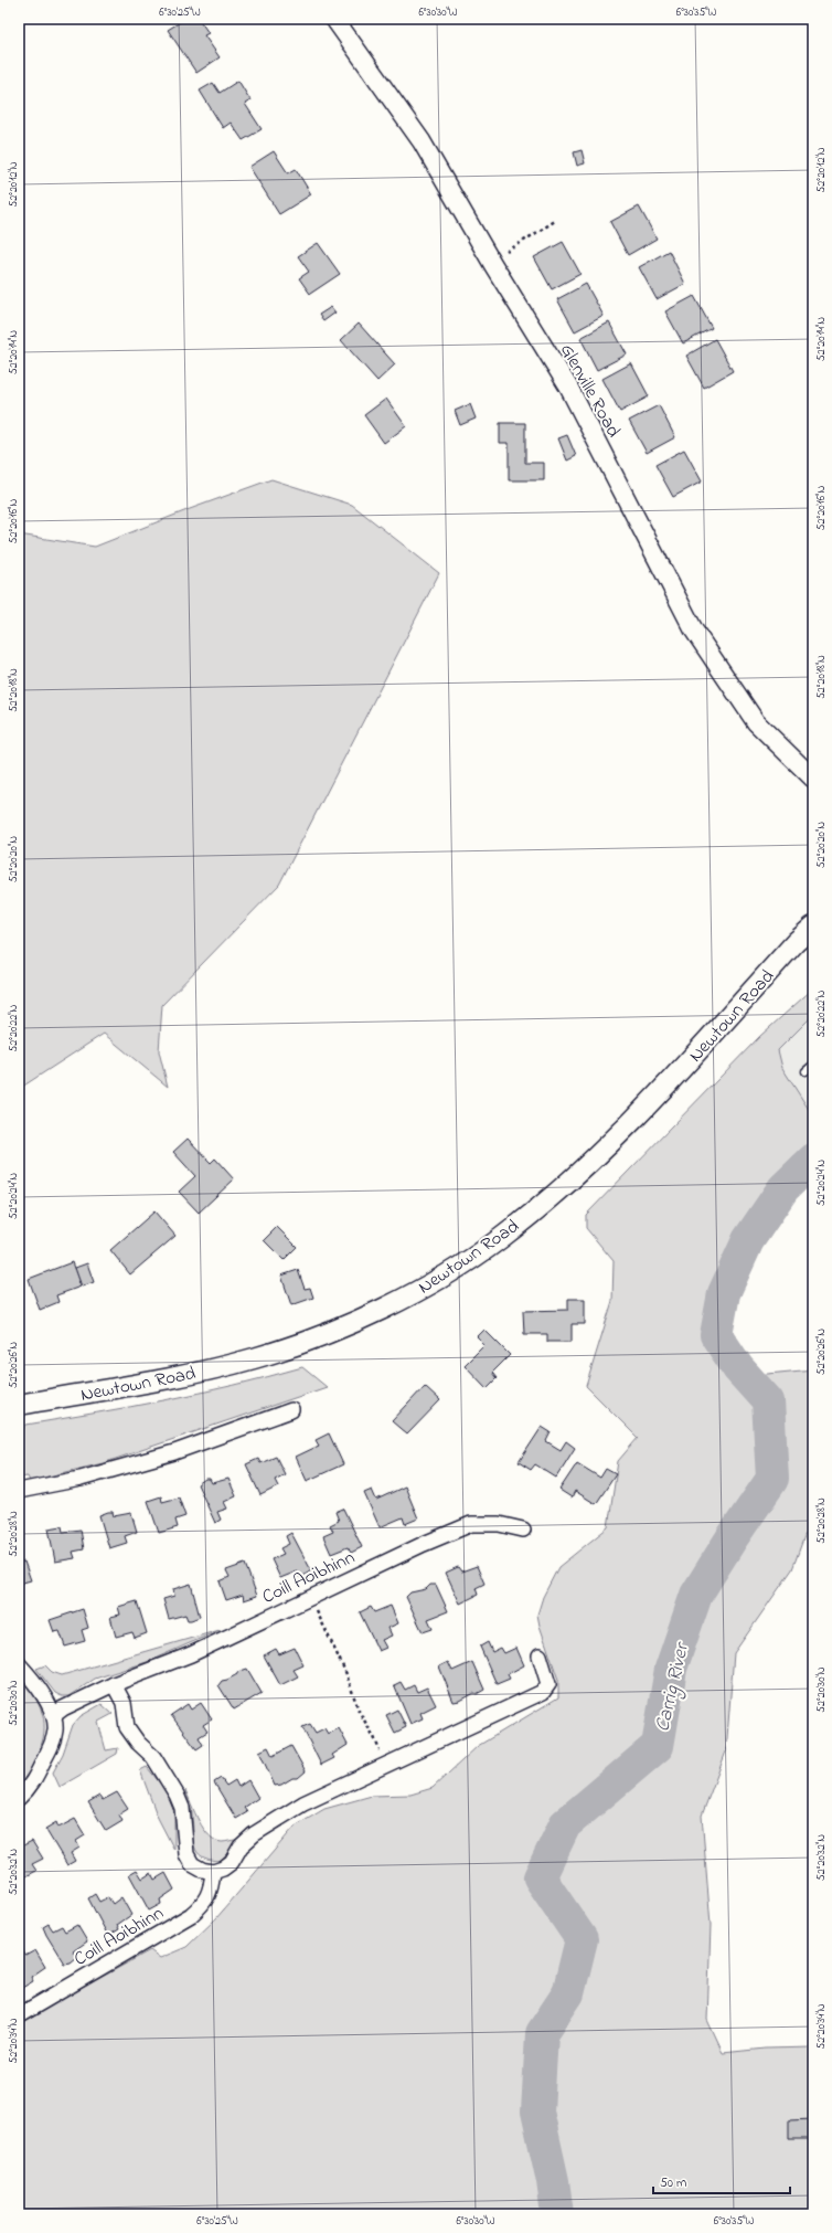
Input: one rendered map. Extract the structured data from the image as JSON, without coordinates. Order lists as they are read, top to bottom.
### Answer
{
  "streets": {
    "main road": ["Newtown Road"],
    "street": ["Glenville Road", "Coill Aoibhinn"]
  },
  "water": ["Carrig River"],
  "scale_bar": "50 m",
  "coordinates": [
    "6°30'25\"W",
    "6°30'30\"W",
    "6°30'35\"W",
    "52°20'12\"N",
    "52°20'14\"N",
    "52°20'16\"N",
    "52°20'18\"N",
    "52°20'20\"N",
    "52°20'22\"N",
    "52°20'24\"N",
    "52°20'26\"N",
    "52°20'28\"N",
    "52°20'30\"N",
    "52°20'32\"N",
    "52°20'34\"N"
  ]
}
